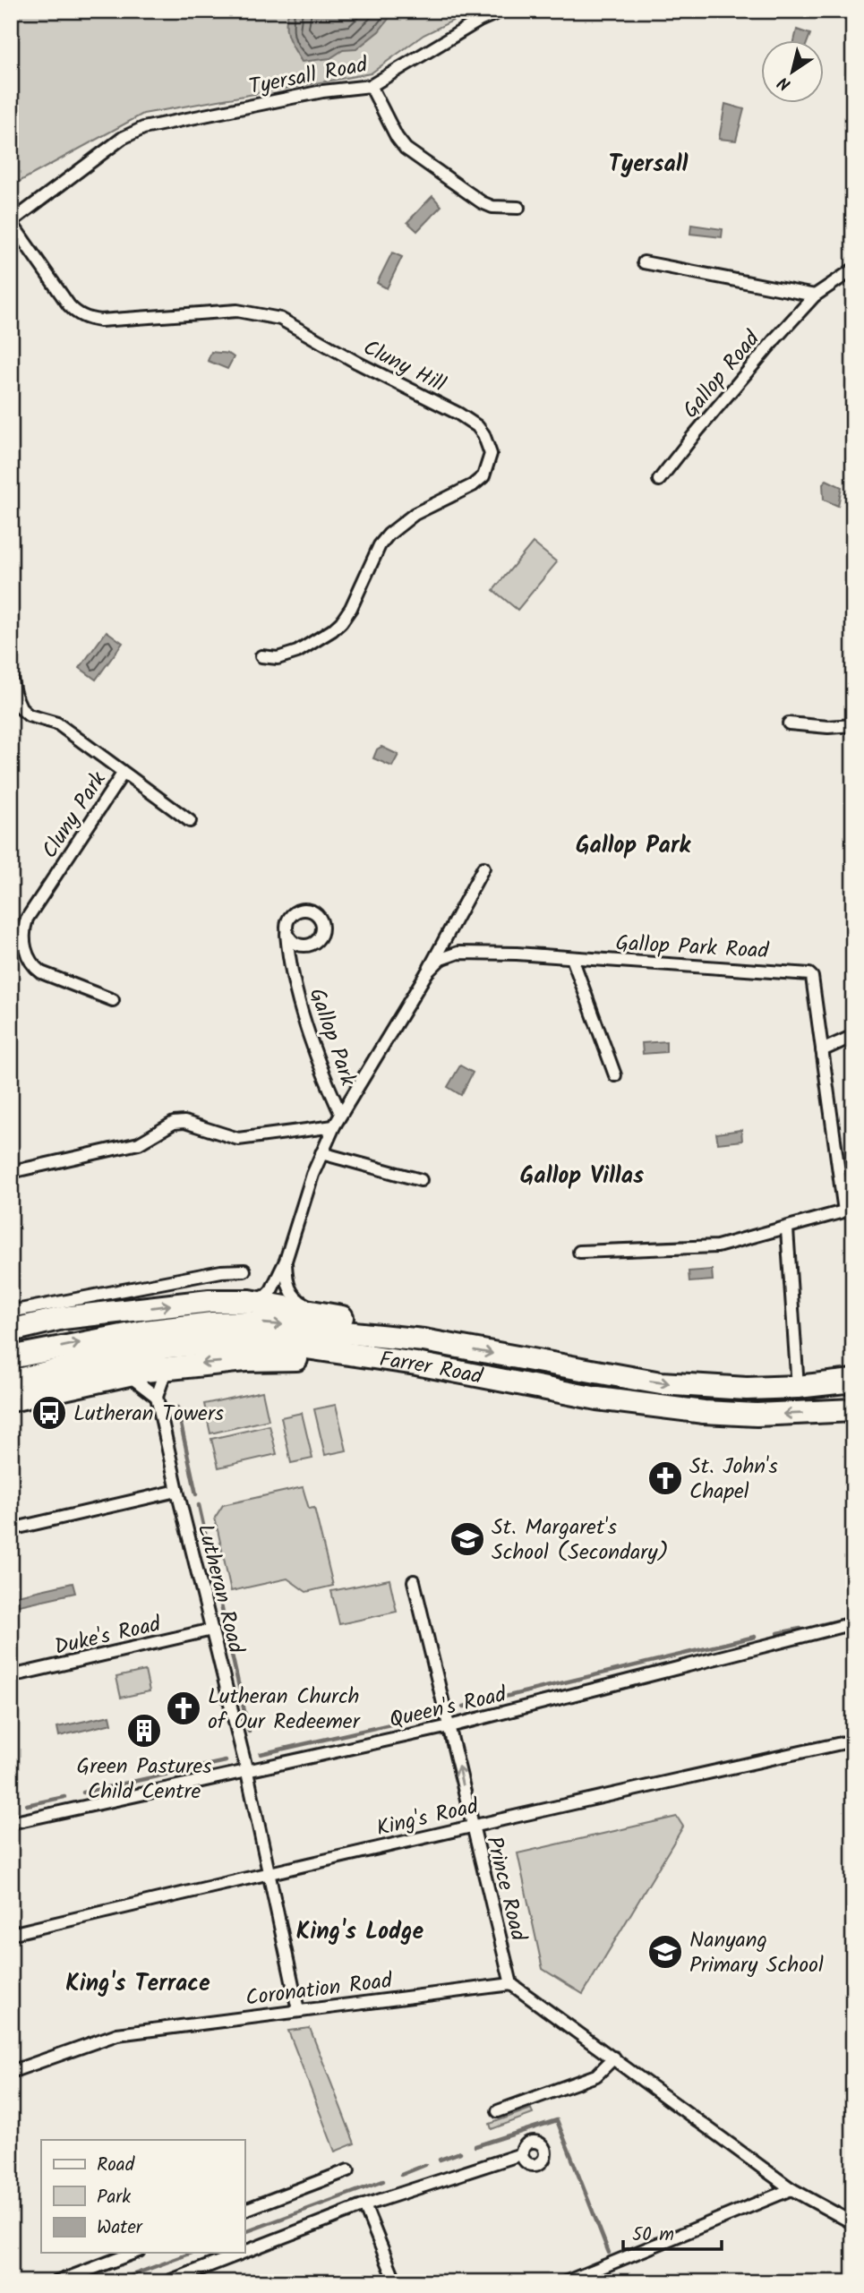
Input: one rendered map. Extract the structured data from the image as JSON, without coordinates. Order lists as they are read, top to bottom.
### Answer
{
  "streets": {
    "highway": ["Farrer Road"],
    "street": [
      "Tyersall Road",
      "Cluny Hill",
      "Gallop Road",
      "Cluny Park",
      "Gallop Park Road",
      "Gallop Park",
      "Lutheran Road",
      "Duke's Road",
      "Queen's Road",
      "King's Road",
      "Prince Road",
      "Coronation Road"
    ]
  },
  "crossings": [
    ["Tyersall Road", "Cluny Hill"],
    ["Gallop Park Road", "Gallop Park"],
    ["Lutheran Road", "Duke's Road"],
    ["Lutheran Road", "Queen's Road"],
    ["Lutheran Road", "King's Road"],
    ["Lutheran Road", "Coronation Road"],
    ["Queen's Road", "Prince Road"],
    ["King's Road", "Prince Road"],
    ["Prince Road", "Coronation Road"]
  ],
  "districts": [
    "Tyersall",
    "Gallop Park",
    "Gallop Villas",
    "King's Lodge",
    "King's Terrace"
  ],
  "places": {
    "bus stop": ["Lutheran Towers"],
    "church": ["St. John's Chapel", "Lutheran Church of Our Redeemer"],
    "school or university": ["St. Margaret's School (Secondary)", "Nanyang Primary School"],
    "building": ["Green Pastures Child Centre"]
  },
  "legend": ["Road", "Park", "Water"],
  "scale_bar": "50 m",
  "north": "bottom left"
}
